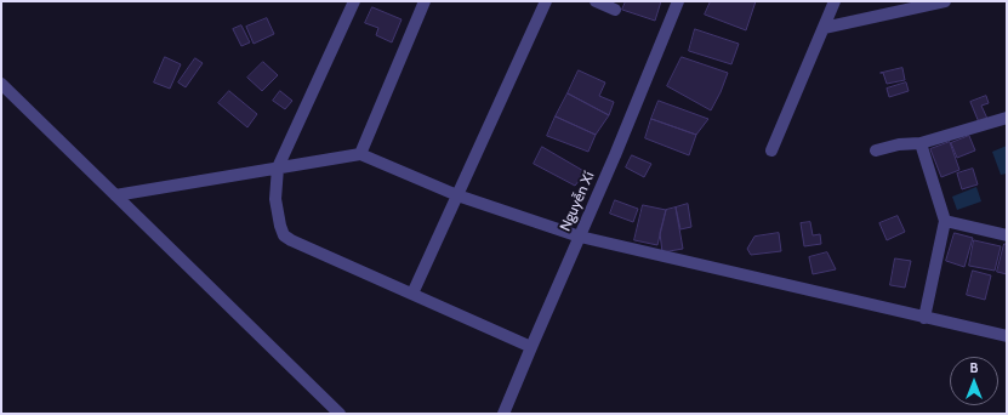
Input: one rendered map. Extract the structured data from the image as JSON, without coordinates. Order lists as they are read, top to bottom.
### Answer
{
  "streets": {
    "street": ["Nguyễn Xí"]
  },
  "north": "top"
}
